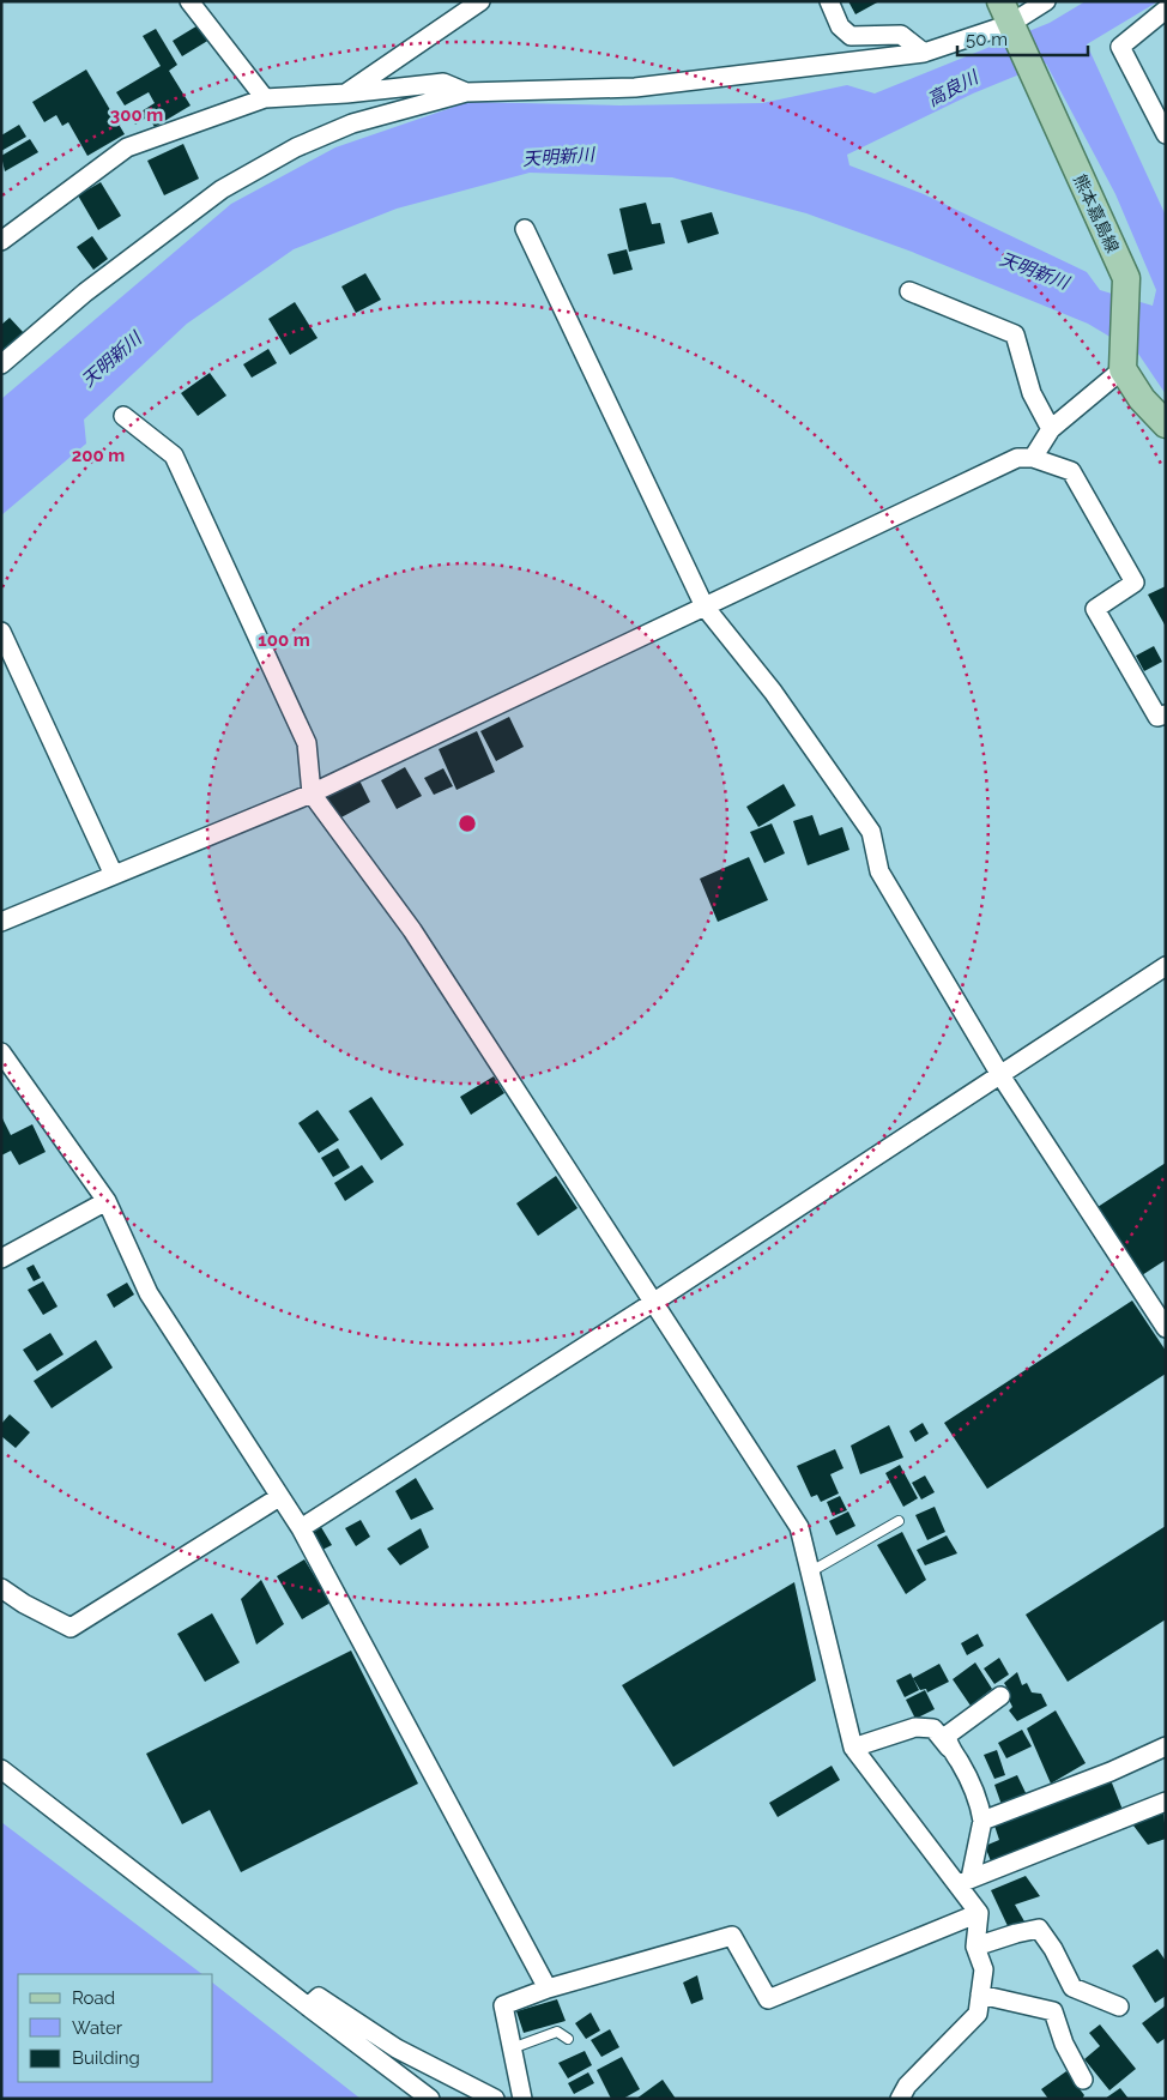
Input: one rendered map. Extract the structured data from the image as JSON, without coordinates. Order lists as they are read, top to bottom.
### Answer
{
  "streets": {
    "main road": ["熊本嘉島線"]
  },
  "water": ["高良川", "天明新川"],
  "legend": ["Road", "Water", "Building"],
  "scale_bar": "50 m",
  "rings": ["300 m", "200 m", "100 m"]
}
